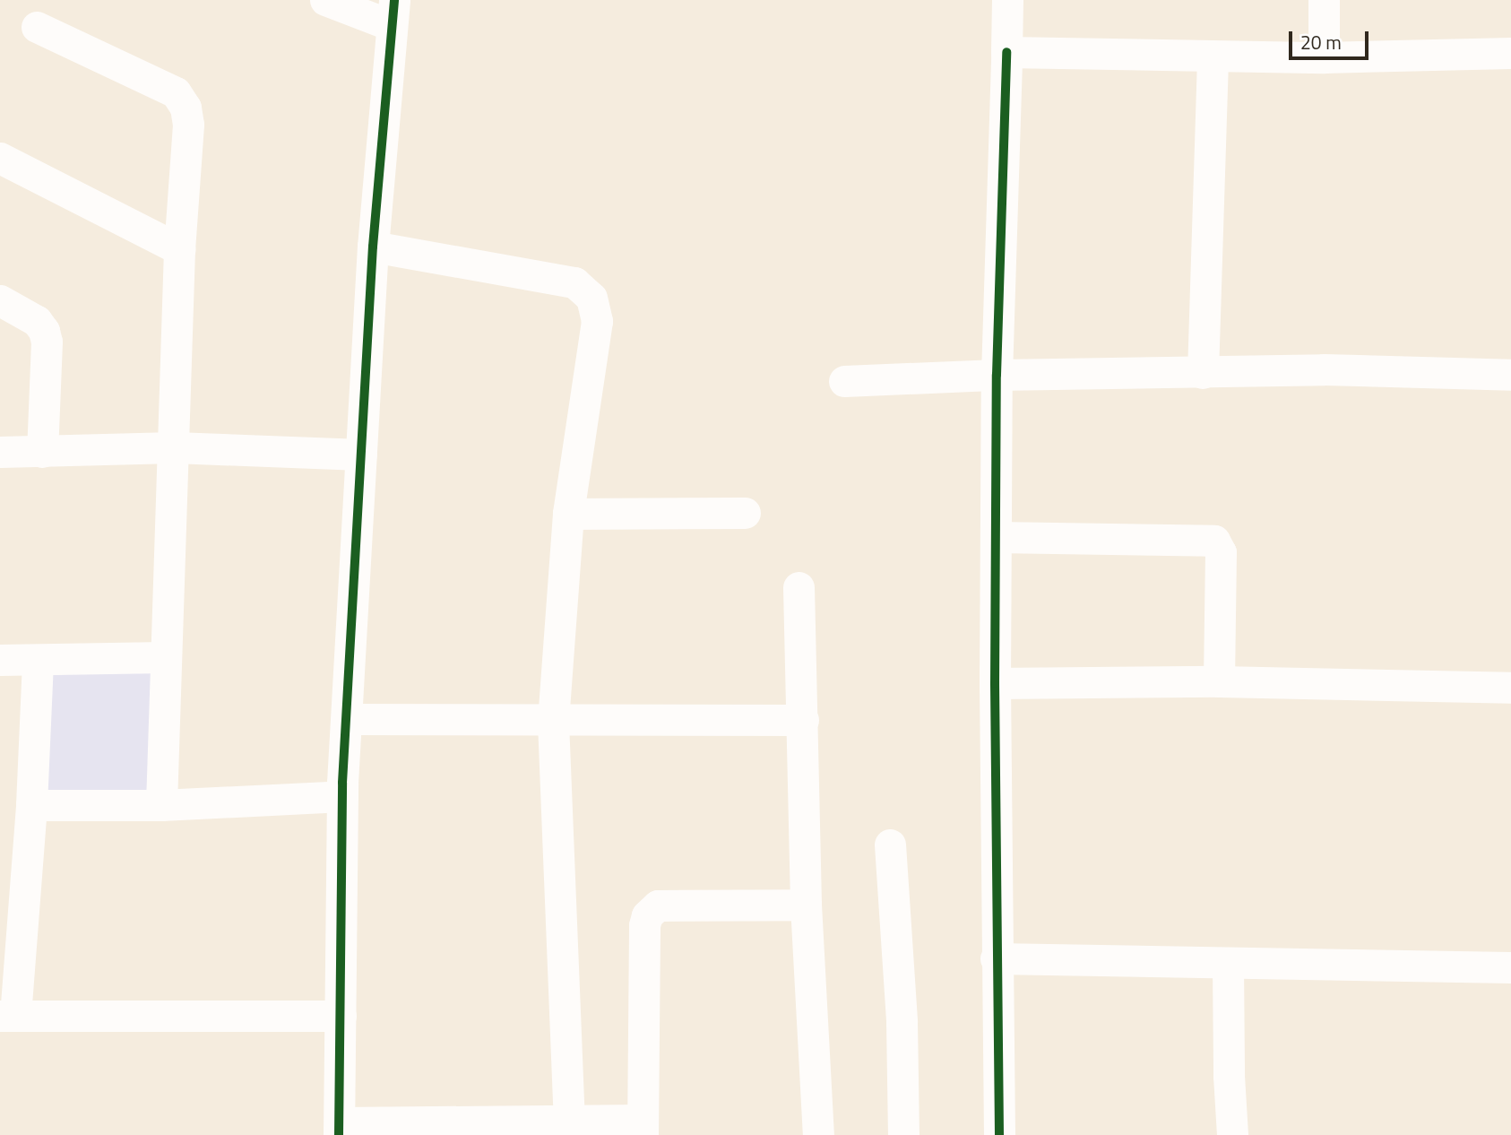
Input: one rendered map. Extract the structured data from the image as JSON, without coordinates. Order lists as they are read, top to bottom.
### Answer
{
  "scale_bar": "20 m"
}
